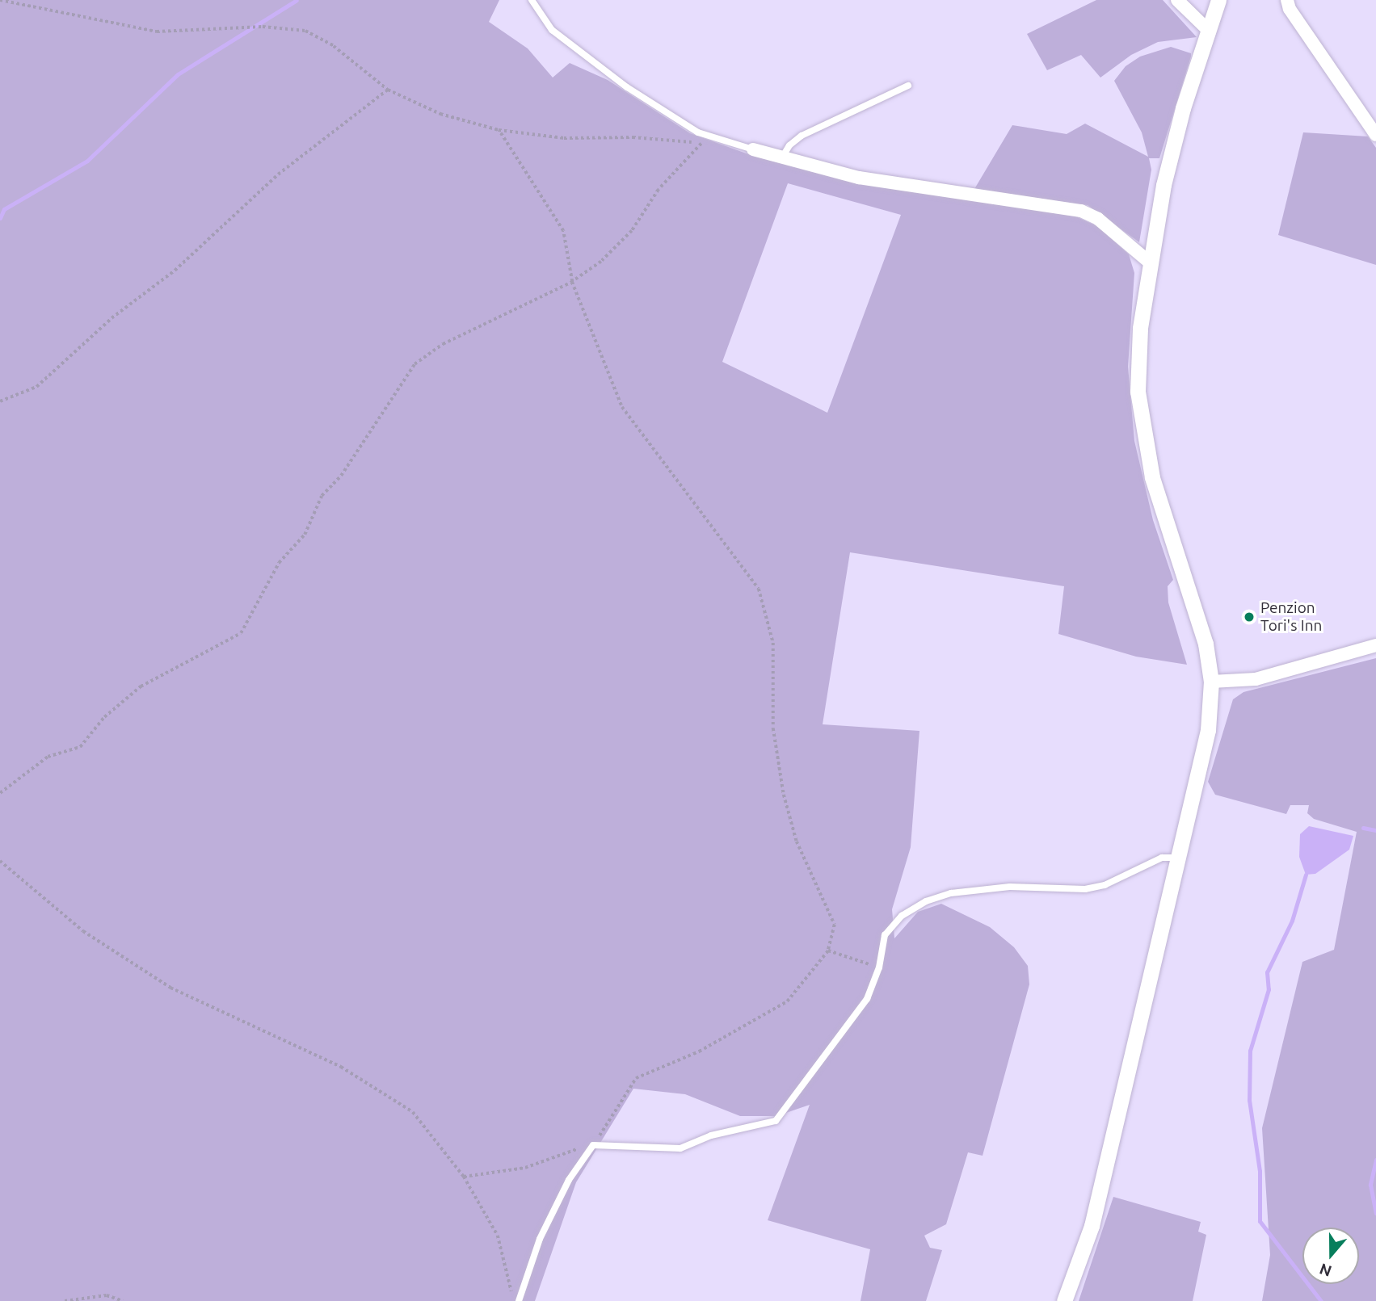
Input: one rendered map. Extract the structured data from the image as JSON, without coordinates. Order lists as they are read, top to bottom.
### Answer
{
  "places": ["Penzion Tori's Inn"],
  "north": "bottom"
}
